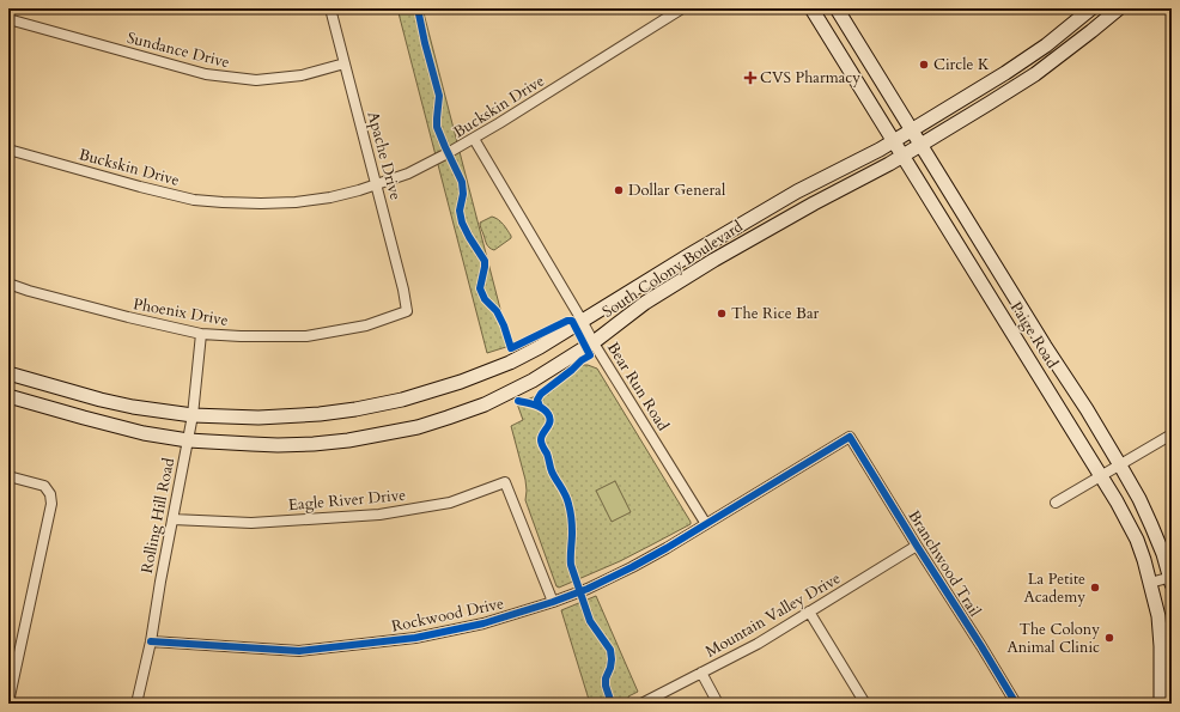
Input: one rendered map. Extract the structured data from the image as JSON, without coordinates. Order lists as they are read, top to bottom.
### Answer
{
  "streets": {
    "main road": ["South Colony Boulevard", "Paige Road"],
    "street": [
      "Sundance Drive",
      "Buckskin Drive",
      "Apache Drive",
      "Phoenix Drive",
      "Bear Run Road",
      "Eagle River Drive",
      "Rolling Hill Road",
      "Branchwood Trail",
      "Rockwood Drive",
      "Mountain Valley Drive"
    ]
  },
  "crossings": [
    ["Sundance Drive", "Apache Drive"],
    ["Buckskin Drive", "Apache Drive"],
    ["Buckskin Drive", "Bear Run Road"],
    ["Apache Drive", "Phoenix Drive"],
    ["South Colony Boulevard", "Paige Road"],
    ["South Colony Boulevard", "Bear Run Road"],
    ["South Colony Boulevard", "Rolling Hill Road"],
    ["Phoenix Drive", "Rolling Hill Road"],
    ["Bear Run Road", "Rockwood Drive"],
    ["Eagle River Drive", "Rolling Hill Road"],
    ["Eagle River Drive", "Rockwood Drive"],
    ["Rolling Hill Road", "Rockwood Drive"],
    ["Branchwood Trail", "Rockwood Drive"],
    ["Branchwood Trail", "Mountain Valley Drive"]
  ],
  "places": {
    "other": [
      "Circle K",
      "Dollar General",
      "The Rice Bar",
      "La Petite Academy",
      "The Colony Animal Clinic"
    ],
    "health": ["CVS Pharmacy"]
  }
}
